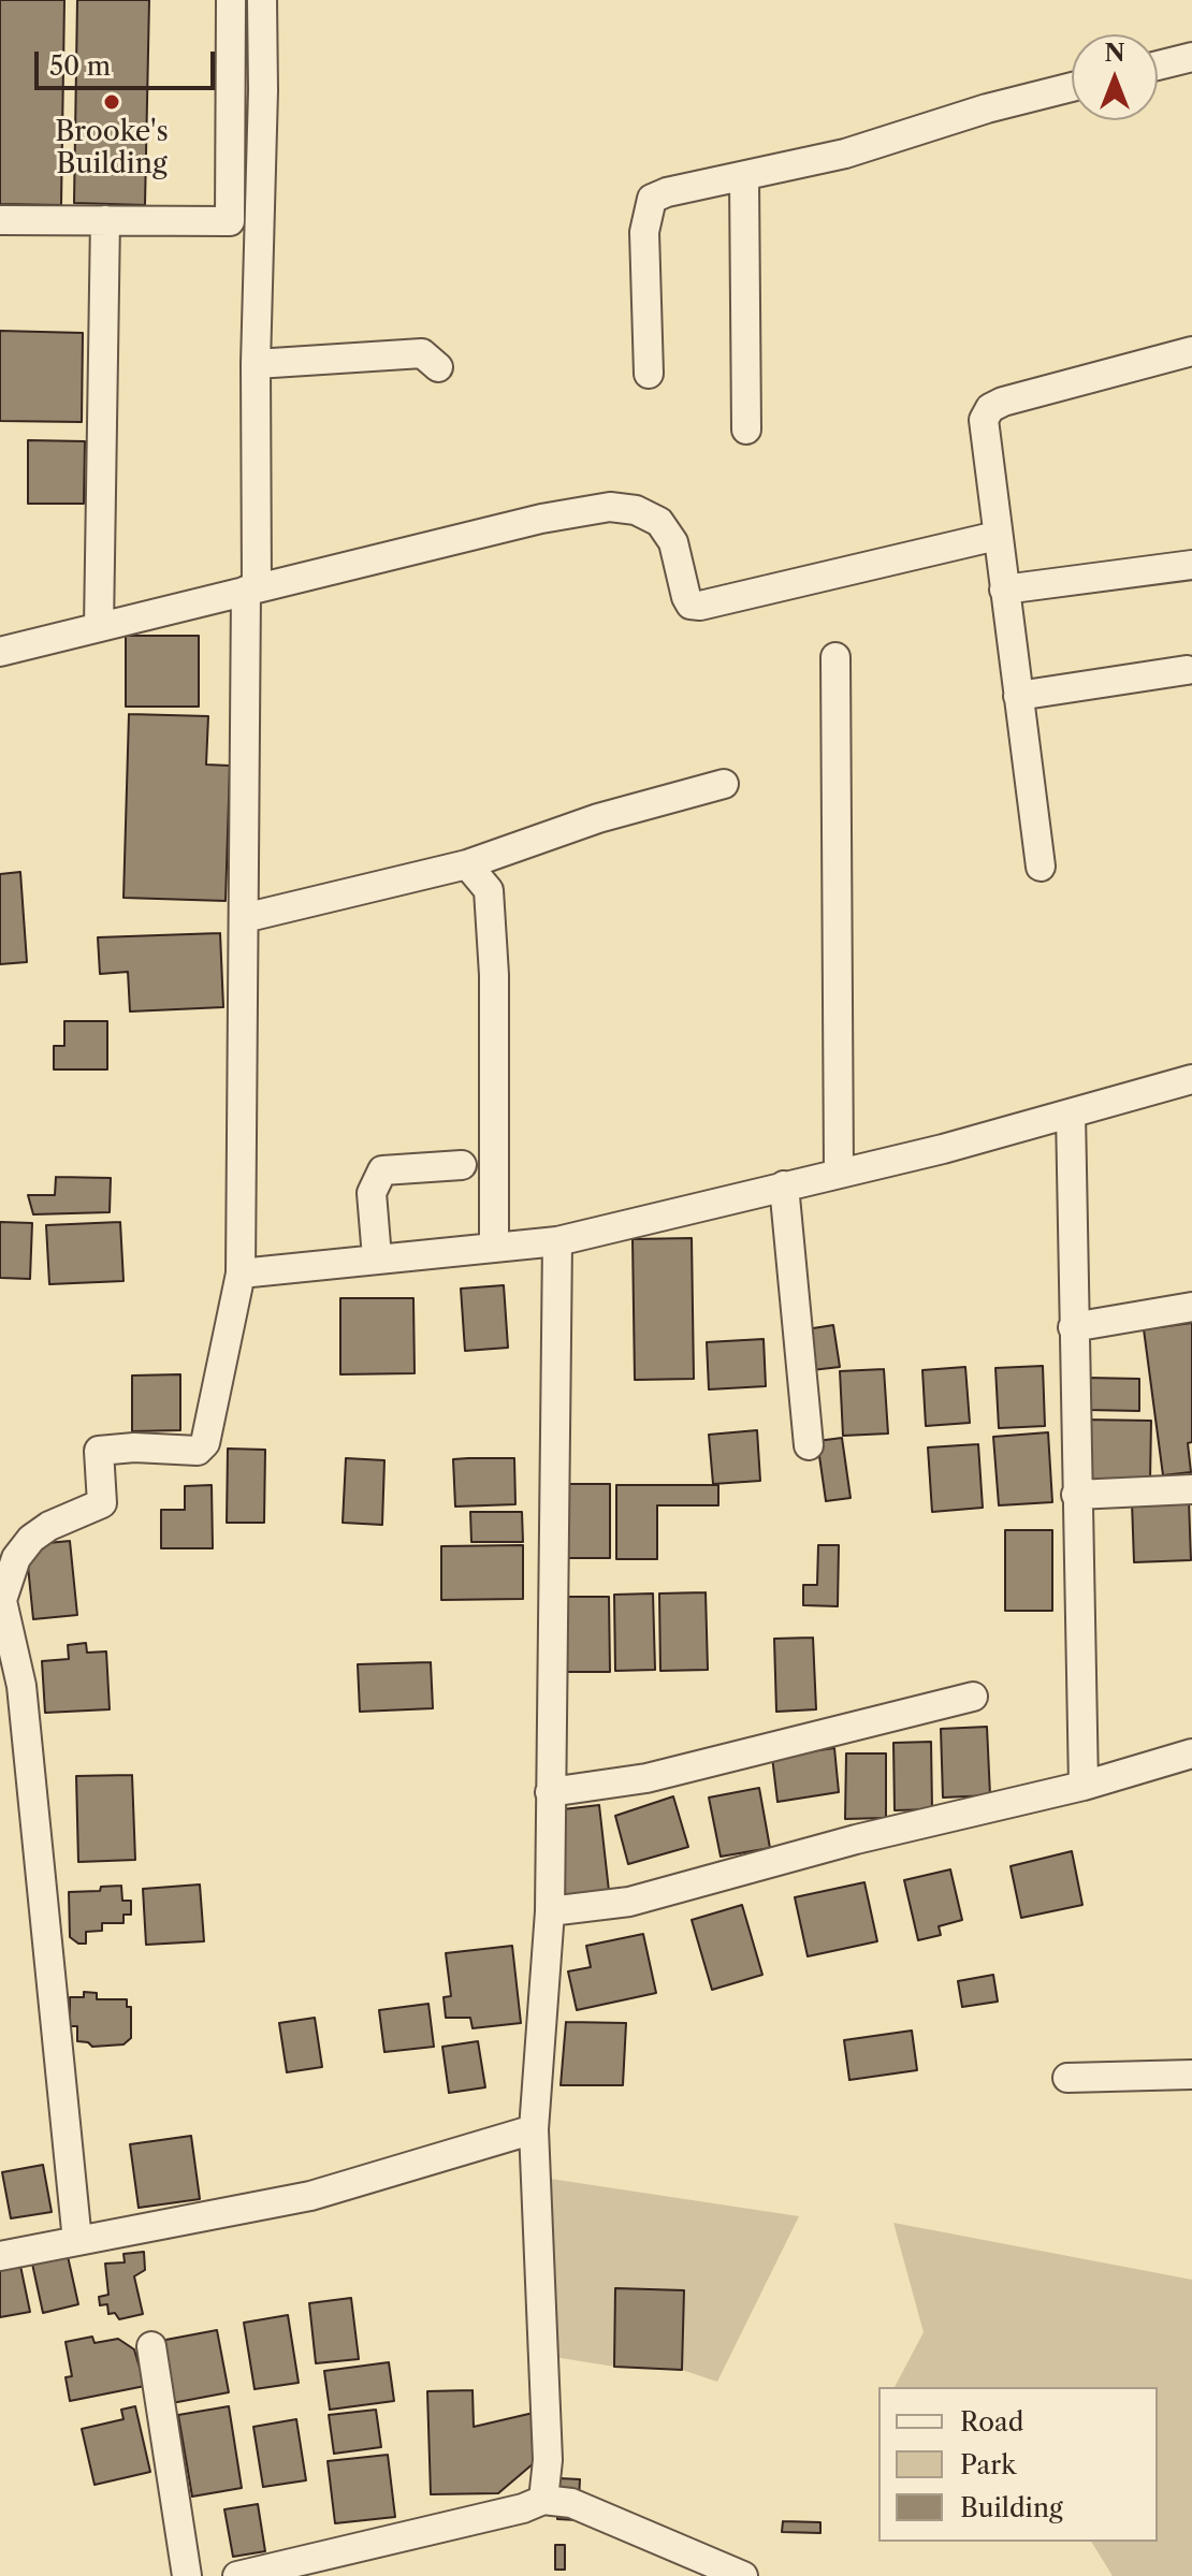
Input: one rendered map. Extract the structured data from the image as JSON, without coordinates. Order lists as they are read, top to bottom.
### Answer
{
  "places": ["Brooke's Building"],
  "legend": ["Road", "Park", "Building"],
  "scale_bar": "50 m",
  "north": "top"
}
